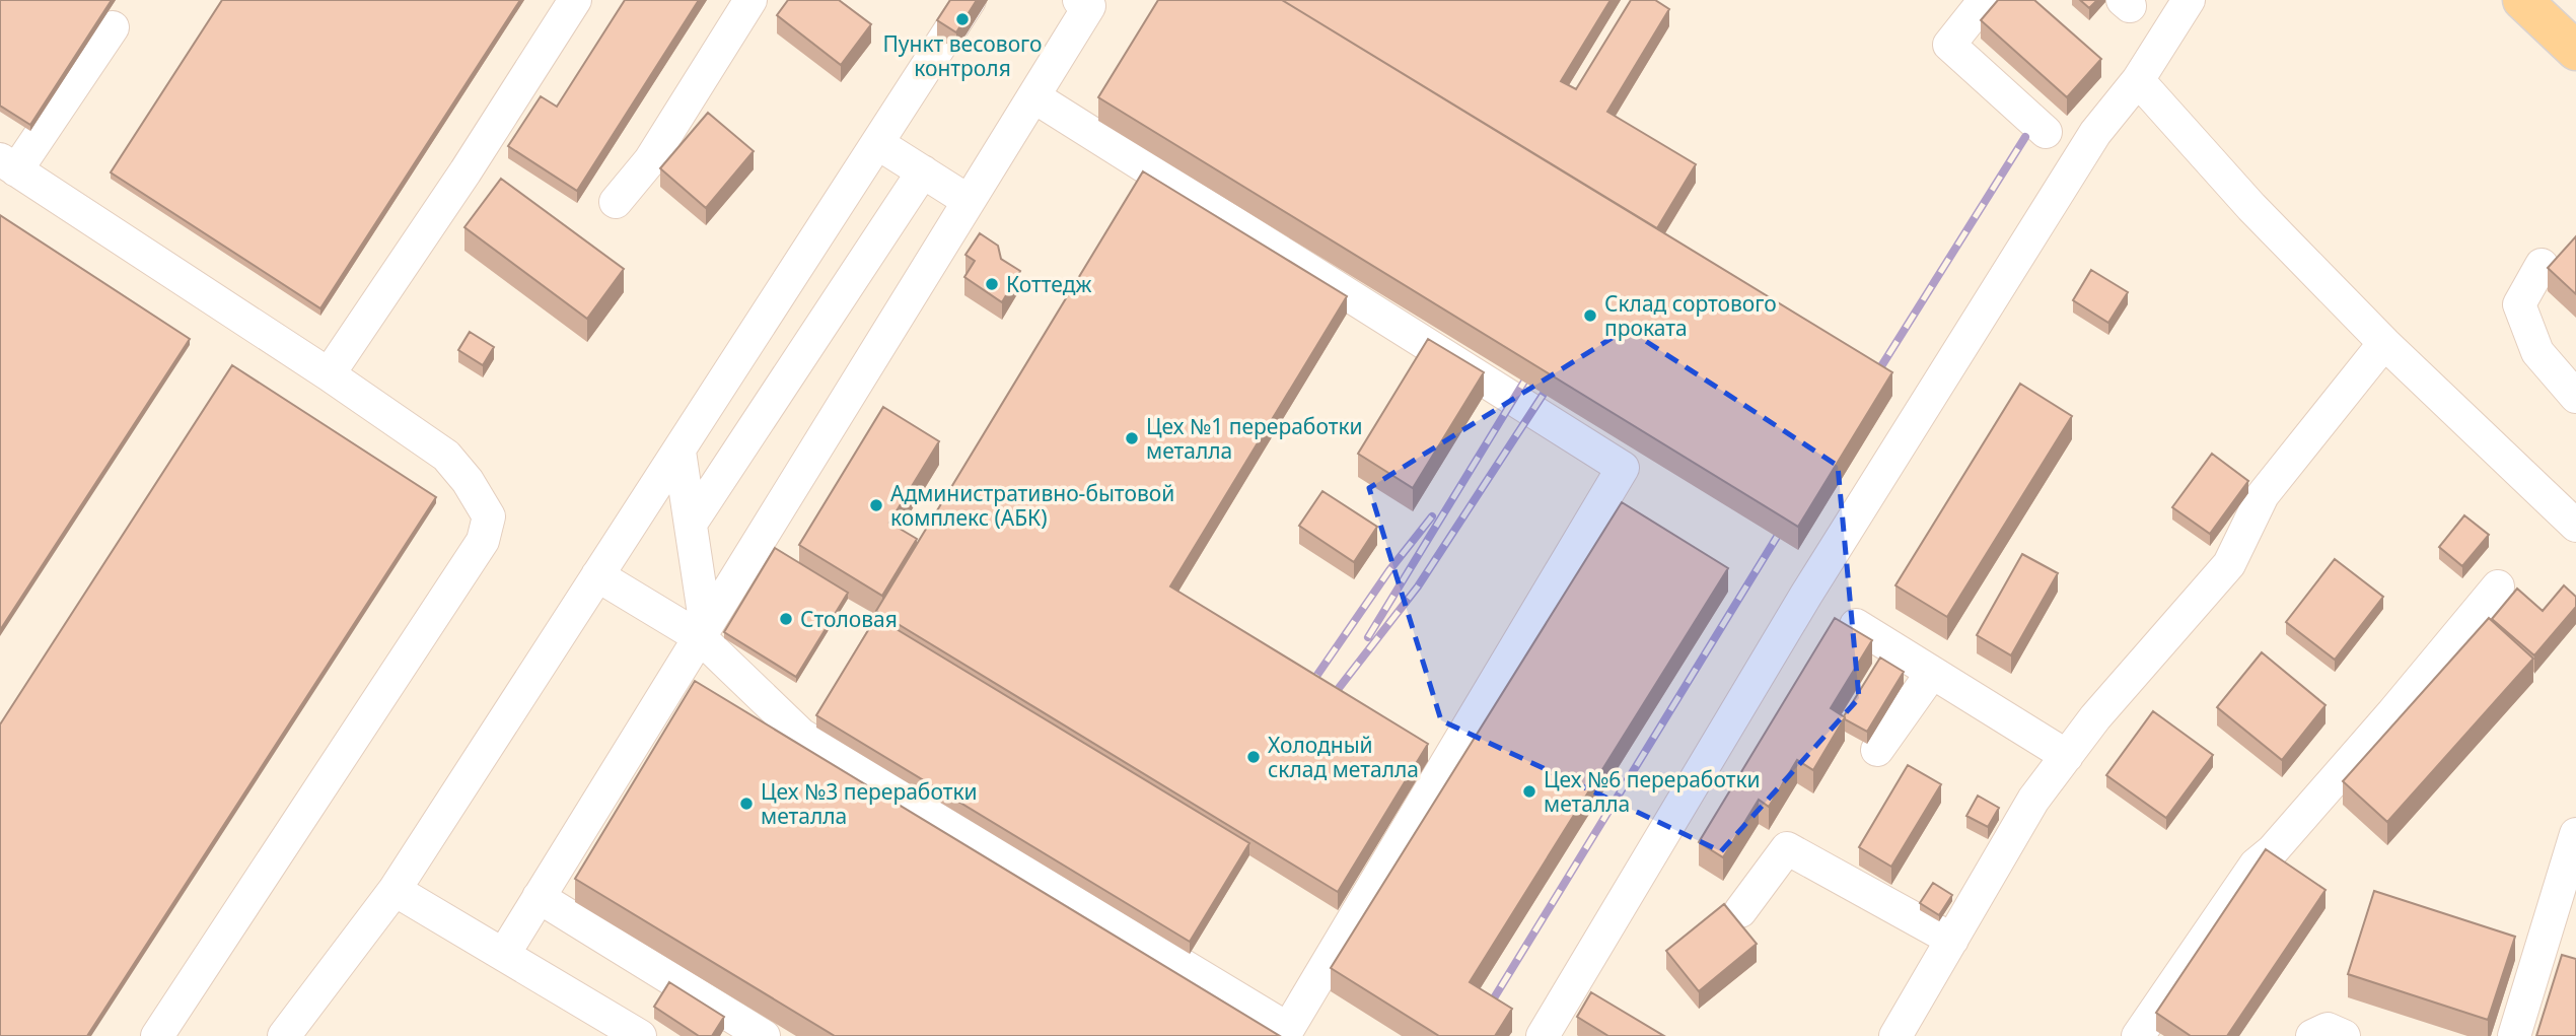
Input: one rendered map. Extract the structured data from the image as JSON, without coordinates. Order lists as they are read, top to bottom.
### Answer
{
  "places": [
    "Пункт весового контроля",
    "Коттедж",
    "Склад сортового проката",
    "Цех №1 переработки металла",
    "Административно-бытовой комплекс (АБК)",
    "Столовая",
    "Холодный склад металла",
    "Цех №6 переработки металла",
    "Цех №3 переработки металла"
  ]
}
